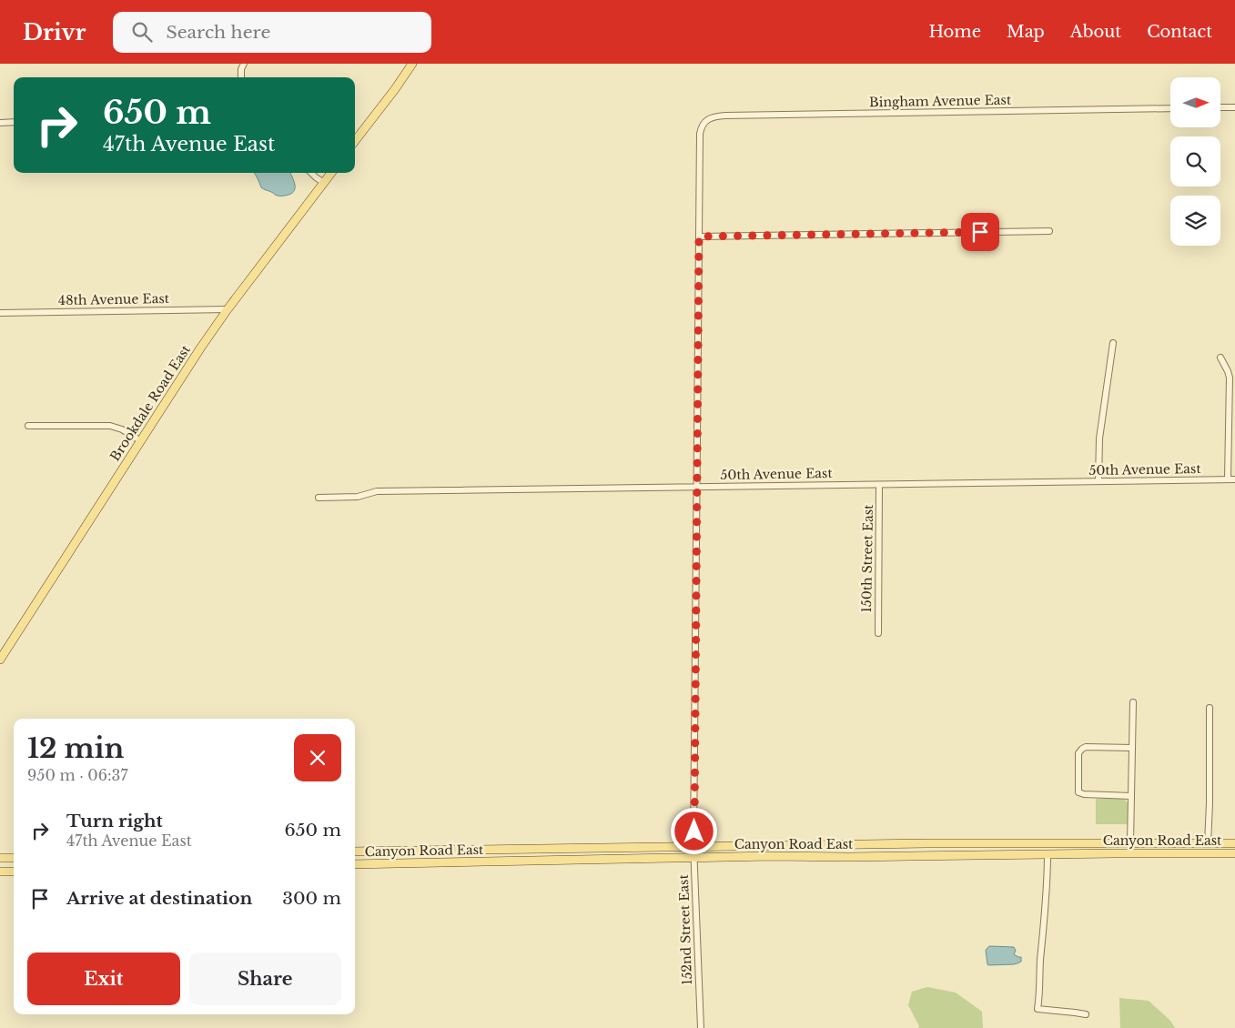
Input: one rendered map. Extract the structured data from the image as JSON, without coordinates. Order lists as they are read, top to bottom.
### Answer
{
  "streets": {
    "main road": ["Brookdale Road East", "Canyon Road East"],
    "street": [
      "Bingham Avenue East",
      "48th Avenue East",
      "50th Avenue East",
      "150th Street East",
      "152nd Street East"
    ]
  },
  "crossings": [
    ["Bingham Avenue East", "152nd Street East"],
    ["48th Avenue East", "Brookdale Road East"],
    ["50th Avenue East", "150th Street East"],
    ["50th Avenue East", "152nd Street East"],
    ["Canyon Road East", "152nd Street East"]
  ],
  "north": "right",
  "page": {
    "header": "Drivr",
    "search": "Search here",
    "nav": [
      "Home",
      "Map",
      "About",
      "Contact"
    ],
    "turn": ["650 m", "47th Avenue East"],
    "heading": ["12 min", "950 m · 06:37"],
    "list": [
      {
        "name": "Turn right",
        "note": "47th Avenue East",
        "value": "650 m"
      },
      {
        "name": "Arrive at destination",
        "value": "300 m"
      }
    ],
    "buttons": ["Exit", "Share"]
  }
}
